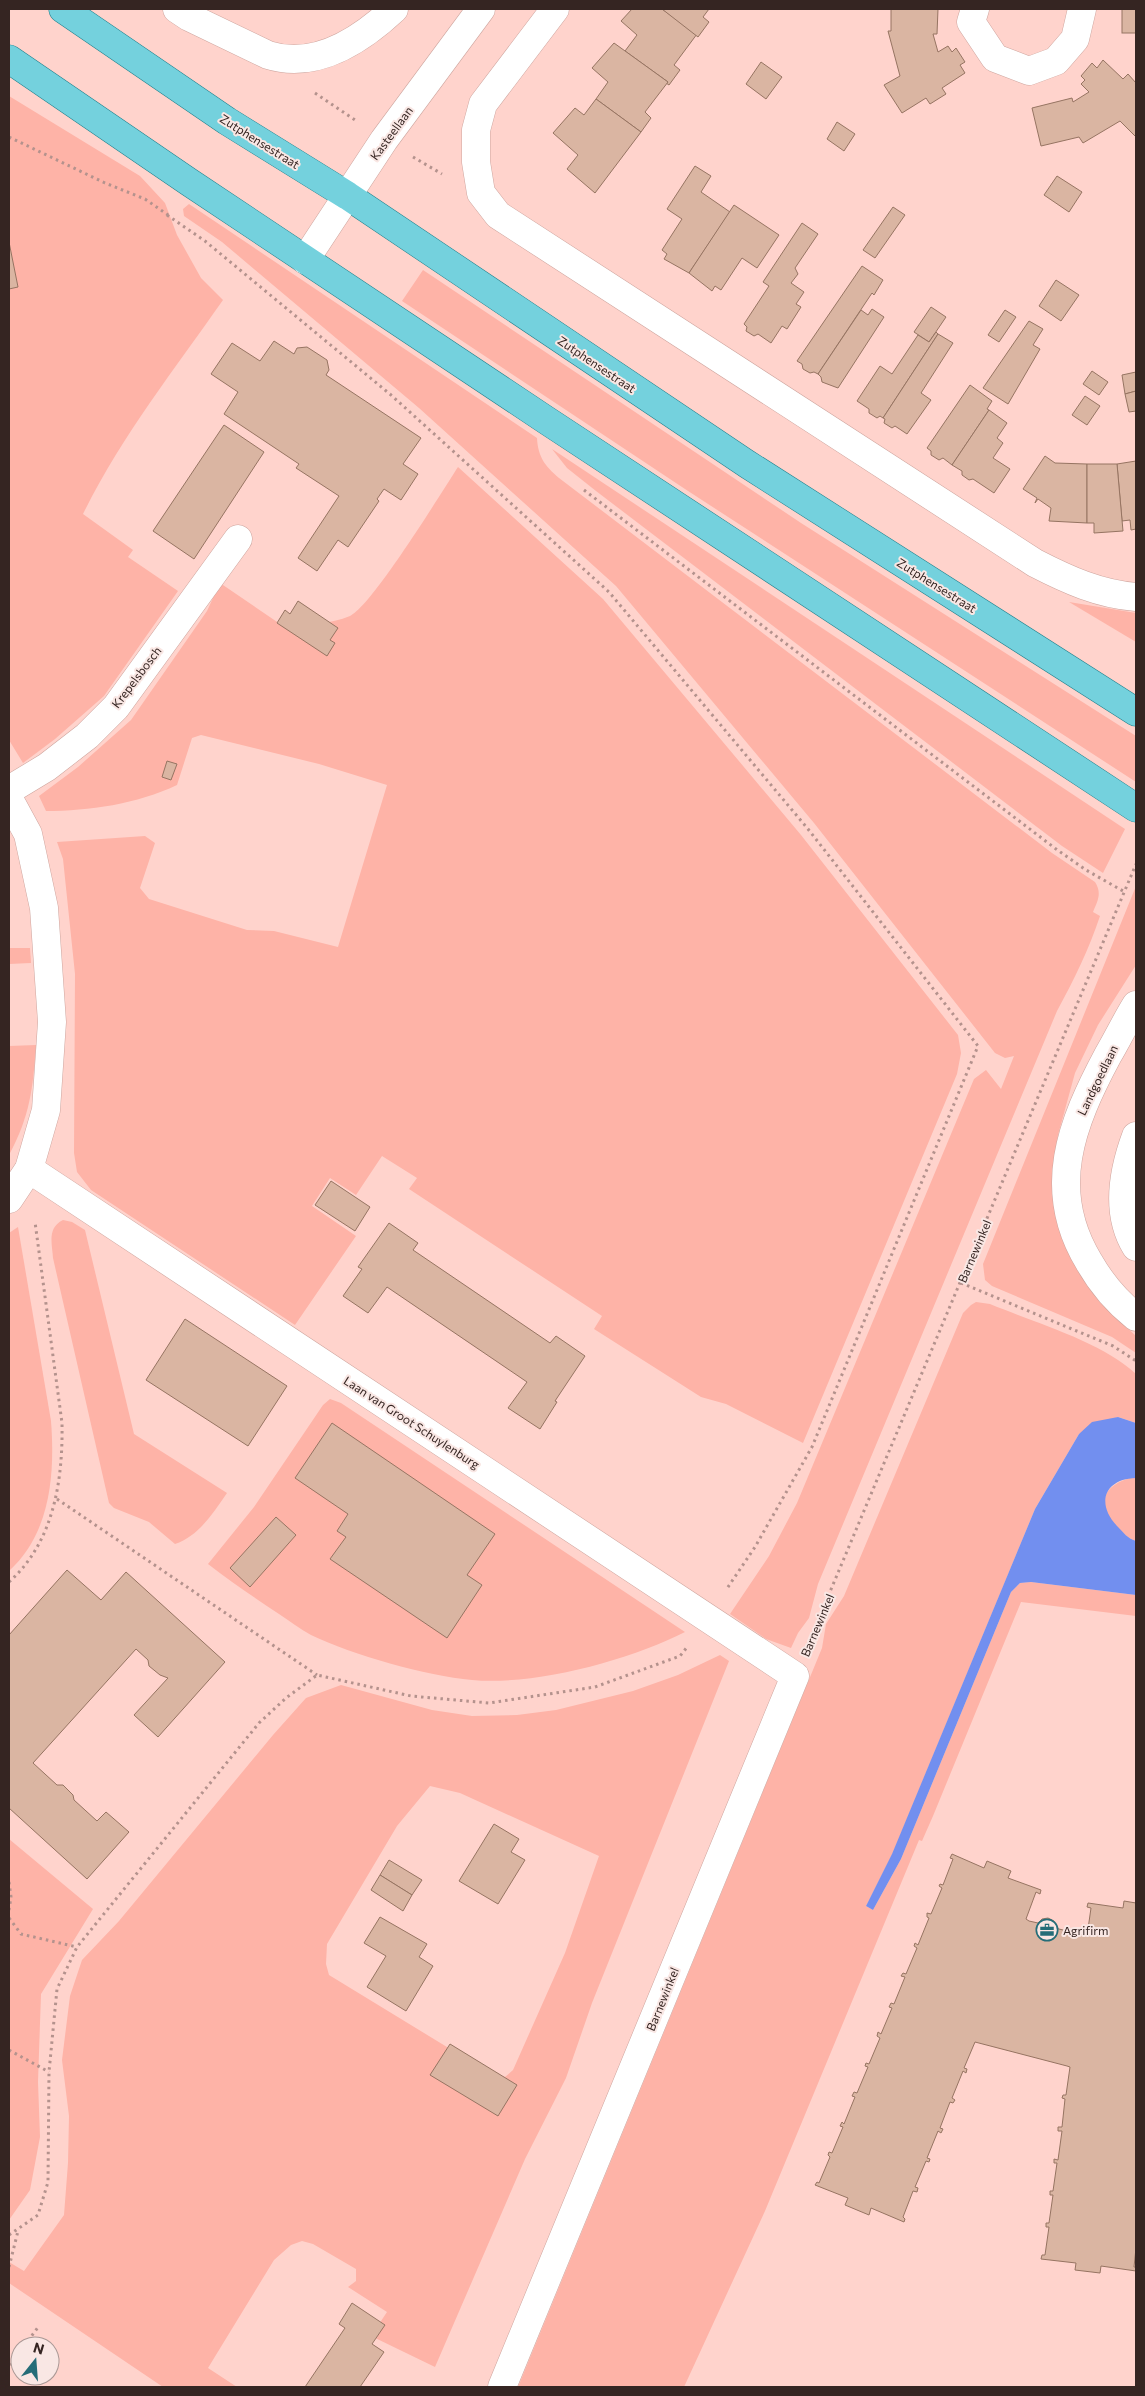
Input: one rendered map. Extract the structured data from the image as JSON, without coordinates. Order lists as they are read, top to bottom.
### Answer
{
  "streets": {
    "main road": ["Zutphensestraat"],
    "street": [
      "Kasteellaan",
      "Krepelsbosch",
      "Landgoedlaan",
      "Barnewinkel",
      "Laan van Groot Schuylenburg"
    ]
  },
  "crossings": [
    ["Kasteellaan", "Zutphensestraat"],
    ["Barnewinkel", "Laan van Groot Schuylenburg"]
  ],
  "places": {
    "office": ["Agrifirm"]
  },
  "north": "top"
}
